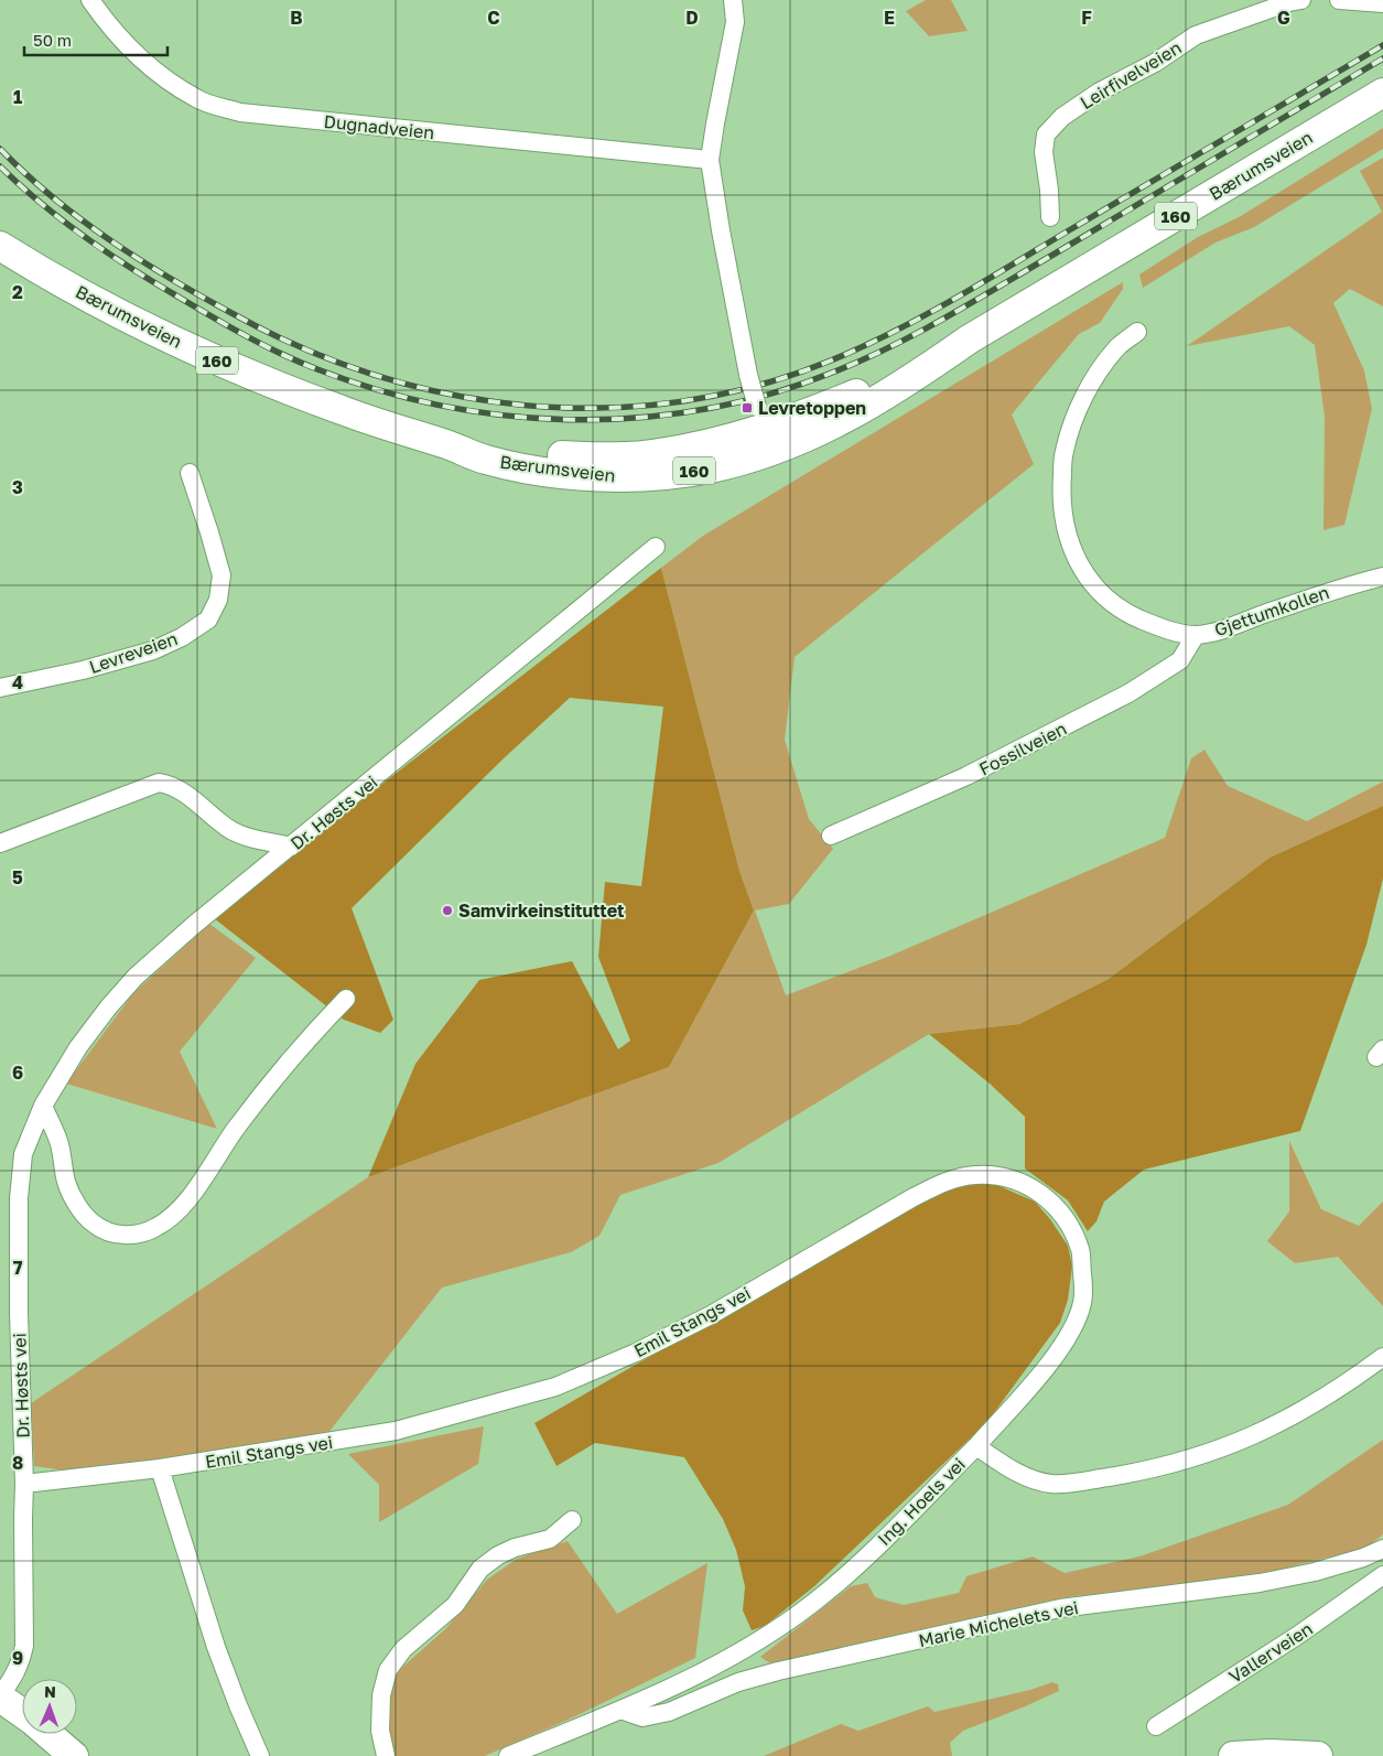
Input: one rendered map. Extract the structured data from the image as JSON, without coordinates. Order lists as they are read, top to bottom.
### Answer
{
  "streets": {
    "main road": ["Bærumsveien", "160"],
    "street": [
      "Leirfivelveien",
      "Dugnadveien",
      "Gjettumkollen",
      "Levreveien",
      "Fossilveien",
      "Dr. Høsts vei",
      "Emil Stangs vei",
      "Ing. Hoels vei",
      "Marie Michelets vei",
      "Vallerveien"
    ]
  },
  "crossings": [
    ["Gjettumkollen", "Fossilveien"],
    ["Dr. Høsts vei", "Emil Stangs vei"],
    ["Emil Stangs vei", "Ing. Hoels vei"],
    ["Ing. Hoels vei", "Marie Michelets vei"]
  ],
  "places": {
    "transit": ["Levretoppen"],
    "other": ["Samvirkeinstituttet"]
  },
  "scale_bar": "50 m",
  "north": "top",
  "grid": {
    "columns": [
      "B",
      "C",
      "D",
      "E",
      "F",
      "G"
    ],
    "rows": [
      "1",
      "2",
      "3",
      "4",
      "5",
      "6",
      "7",
      "8",
      "9"
    ]
  }
}
